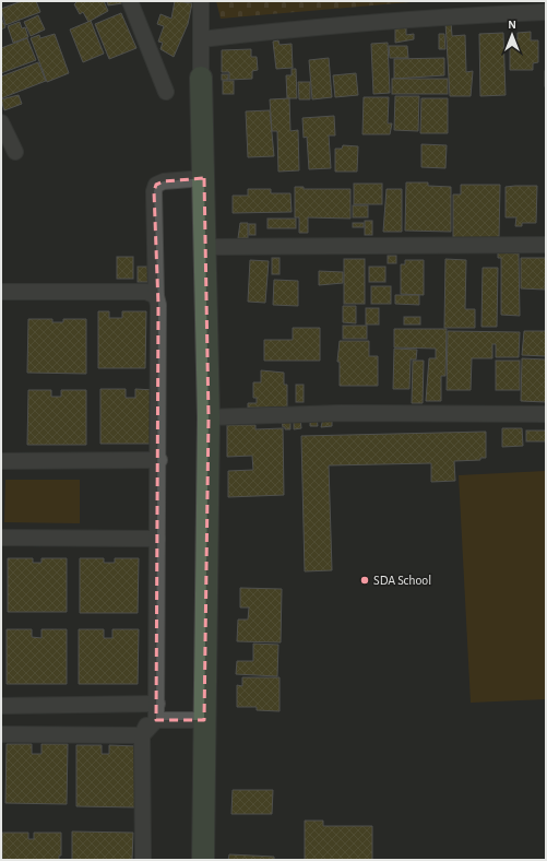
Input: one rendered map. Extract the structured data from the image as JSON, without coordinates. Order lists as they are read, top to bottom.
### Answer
{
  "places": ["SDA School"],
  "north": "top"
}
